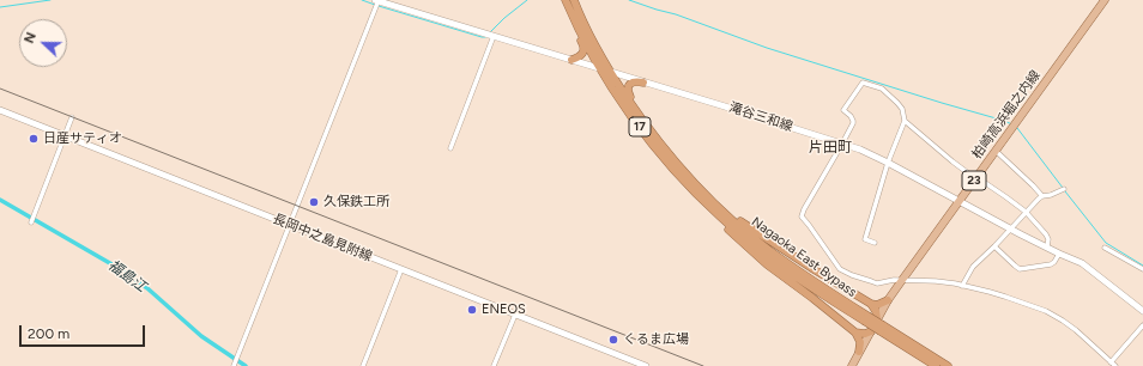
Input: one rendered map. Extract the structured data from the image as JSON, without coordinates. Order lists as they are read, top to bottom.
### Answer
{
  "streets": {
    "highway": ["17", "Nagaoka East Bypass"],
    "main road": [
      "柏崎高浜堀之内線",
      "滝谷三和線",
      "23",
      "長岡中之島見附線"
    ]
  },
  "crossings": [
    ["柏崎高浜堀之内線", "滝谷三和線"],
    ["滝谷三和線", "17"],
    ["17", "Nagaoka East Bypass"]
  ],
  "districts": ["片田町"],
  "water": ["福島江"],
  "places": [
    "日産サティオ",
    "久保鉄工所",
    "ENEOS",
    "くるま広場"
  ],
  "scale_bar": "200 m",
  "north": "left"
}
